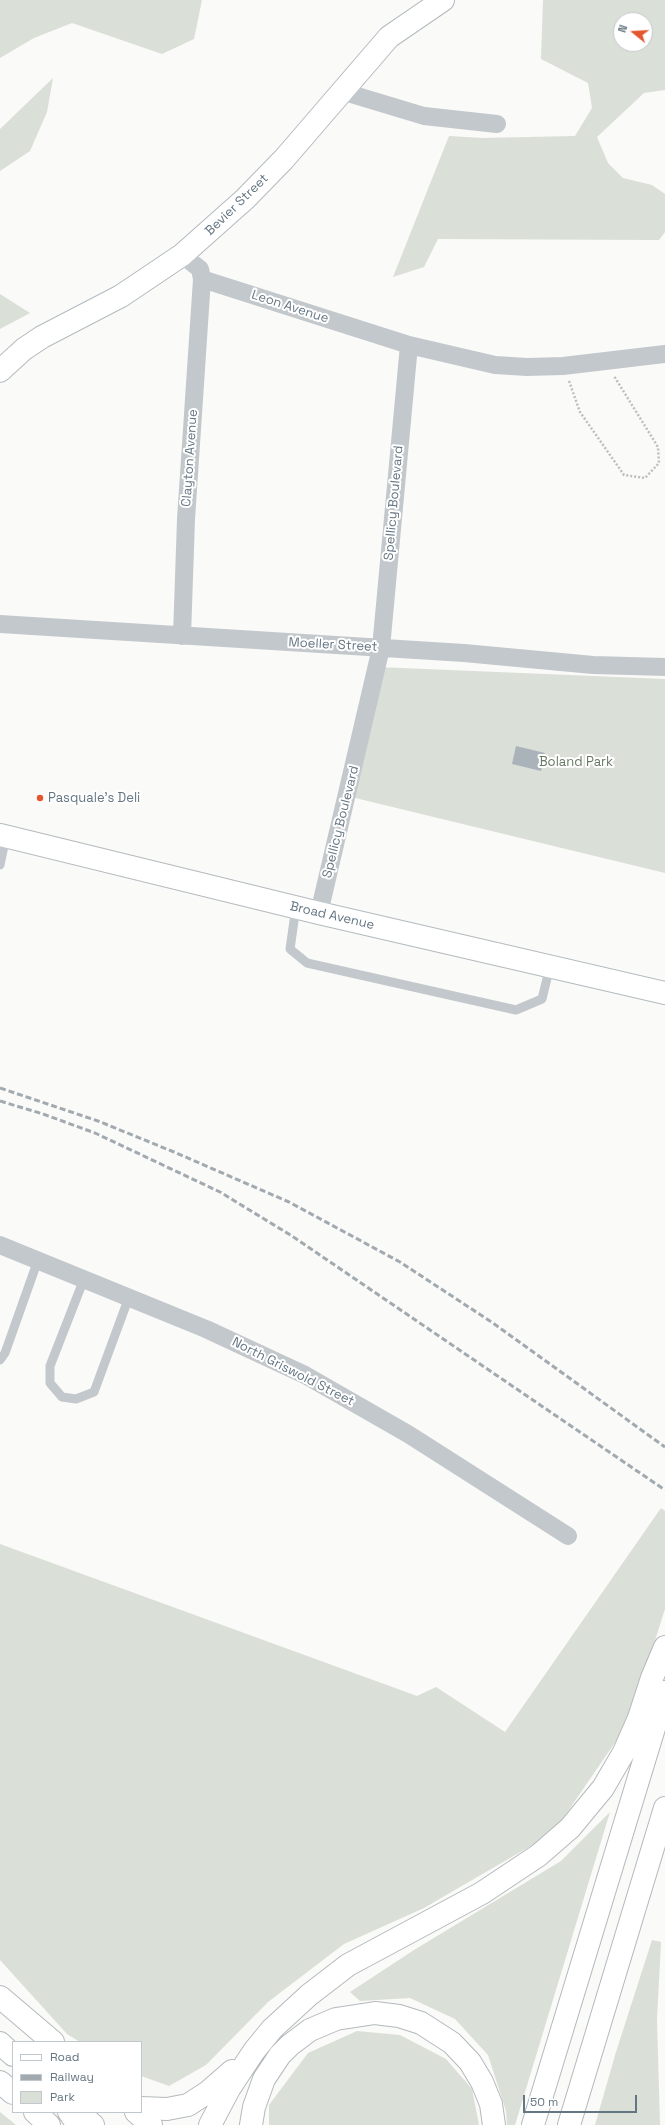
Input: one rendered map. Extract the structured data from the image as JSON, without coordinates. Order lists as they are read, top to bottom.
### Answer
{
  "streets": {
    "main road": ["Bevier Street", "Broad Avenue"],
    "street": [
      "Leon Avenue",
      "Clayton Avenue",
      "Spellicy Boulevard",
      "Moeller Street",
      "North Griswold Street"
    ]
  },
  "crossings": [
    ["Leon Avenue", "Clayton Avenue"],
    ["Leon Avenue", "Spellicy Boulevard"],
    ["Clayton Avenue", "Moeller Street"],
    ["Spellicy Boulevard", "Moeller Street"],
    ["Spellicy Boulevard", "Broad Avenue"]
  ],
  "parks": ["Boland Park"],
  "places": ["Pasquale's Deli"],
  "legend": ["Road", "Railway", "Park"],
  "scale_bar": "50 m",
  "north": "left"
}
